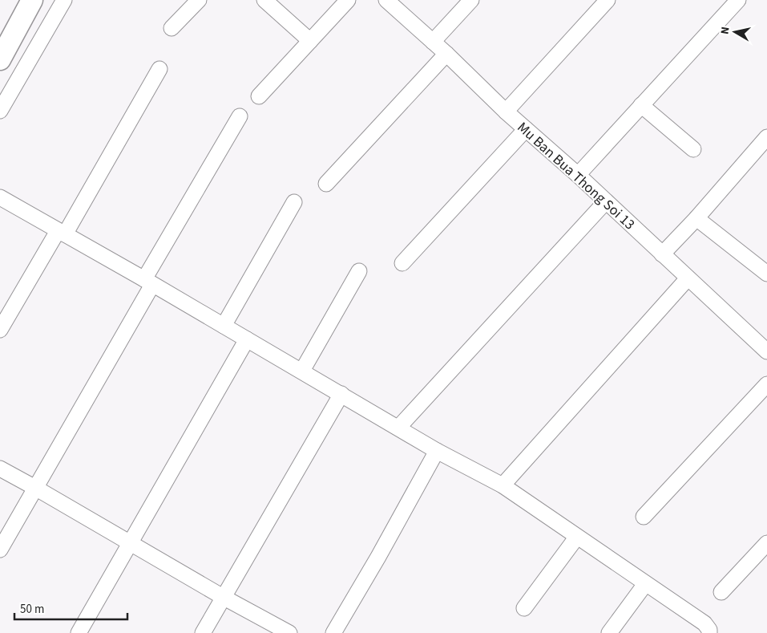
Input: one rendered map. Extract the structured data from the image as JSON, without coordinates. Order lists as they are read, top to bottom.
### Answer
{
  "streets": {
    "street": ["Mu Ban Bua Thong Soi 13"]
  },
  "scale_bar": "50 m",
  "north": "left"
}
